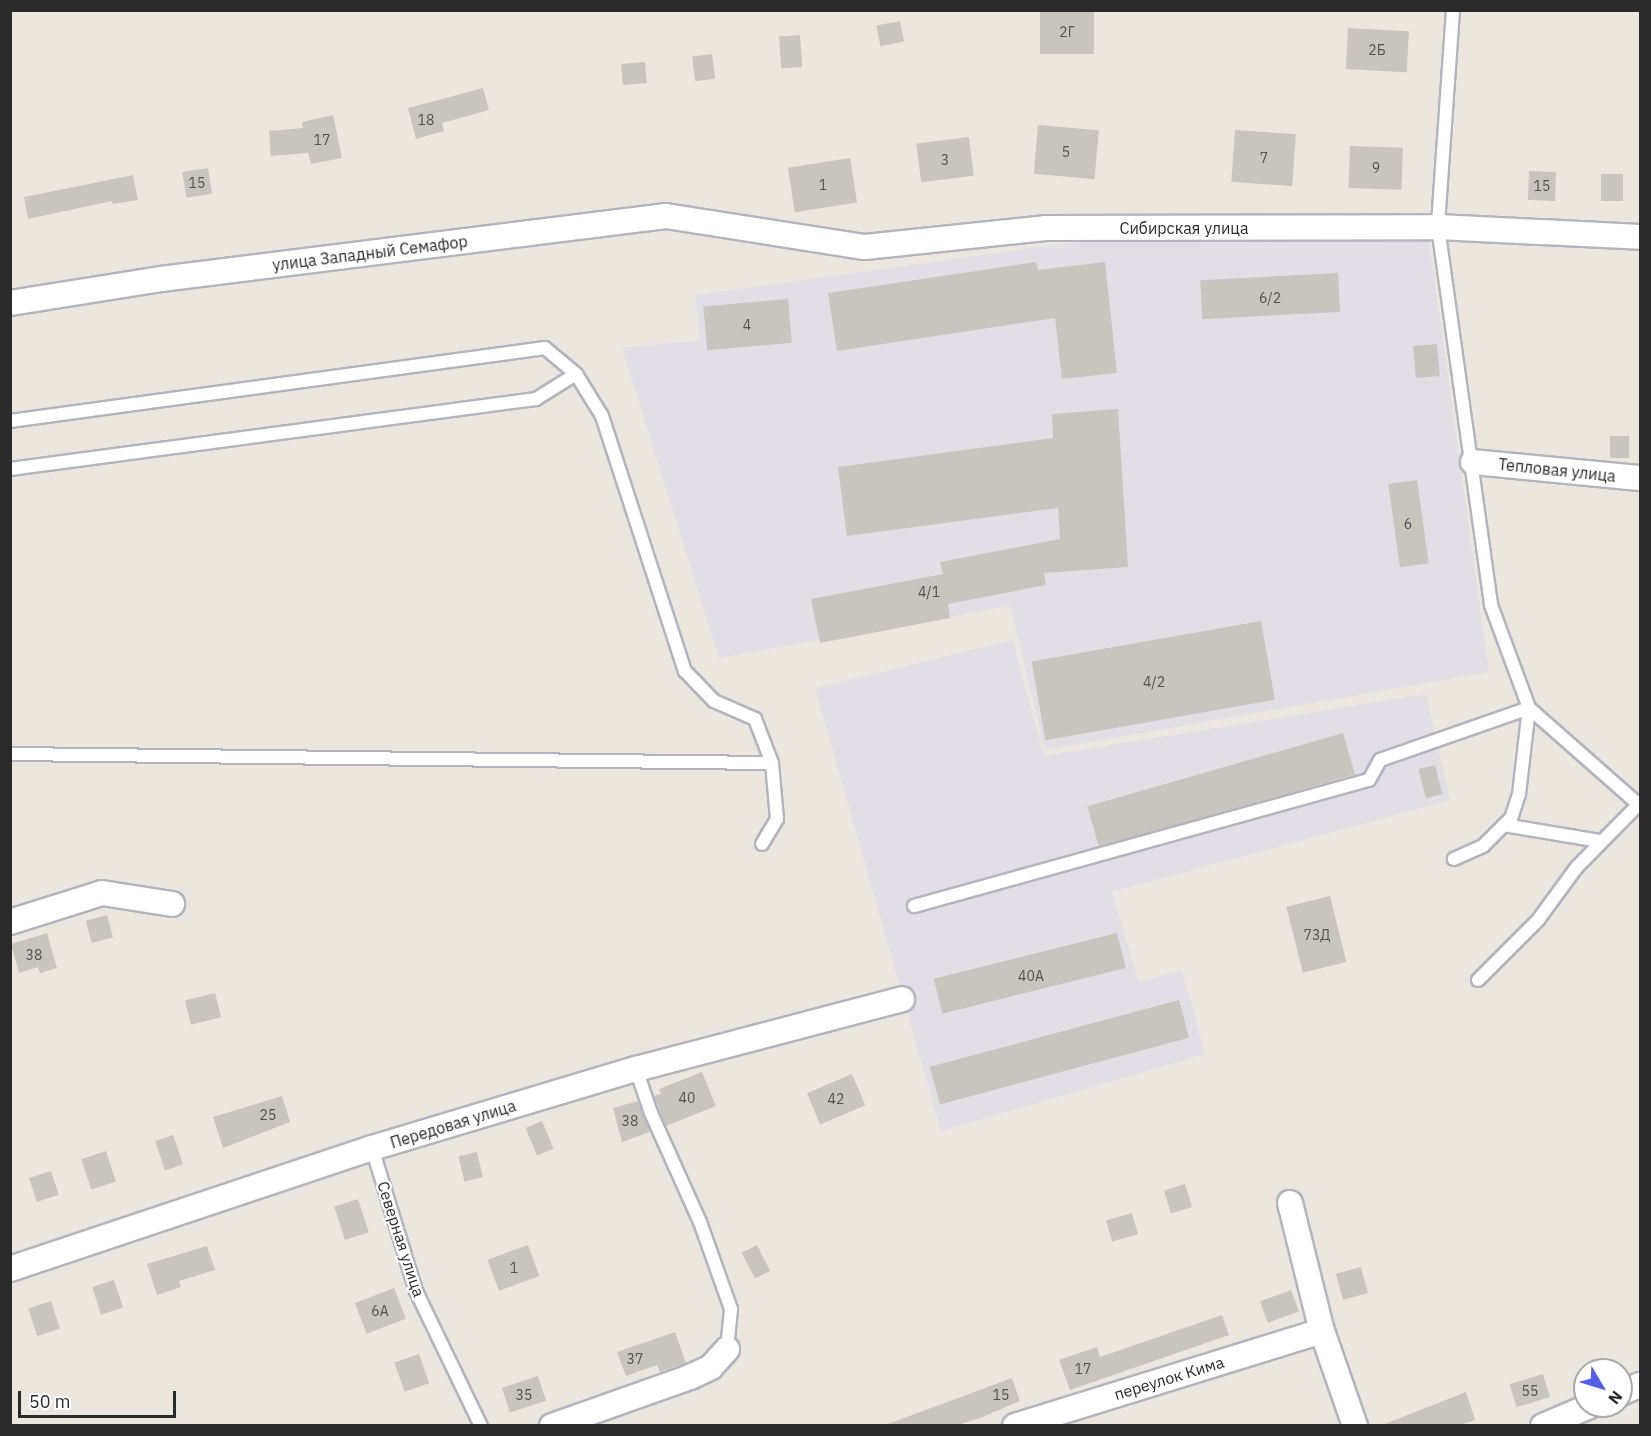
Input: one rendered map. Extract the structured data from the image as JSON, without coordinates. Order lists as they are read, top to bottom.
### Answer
{
  "streets": {
    "street": [
      "Сибирская улица",
      "улица Западный Семафор",
      "Тепловая улица",
      "Передовая улица",
      "переулок Кима"
    ],
    "lane": ["Северная улица"]
  },
  "crossings": [
    ["Сибирская улица", "улица Западный Семафор"],
    ["Передовая улица", "Северная улица"]
  ],
  "house_numbers": [
    "2Г",
    "2Б",
    "18",
    "17",
    "5",
    "7",
    "3",
    "9",
    "15",
    "1",
    "15",
    "6/2",
    "4",
    "6",
    "4/1",
    "4/2",
    "73Д",
    "38",
    "40А",
    "40",
    "42",
    "25",
    "38",
    "1",
    "6А",
    "37",
    "17",
    "55",
    "35",
    "15"
  ],
  "scale_bar": "50 m",
  "north": "bottom right"
}
